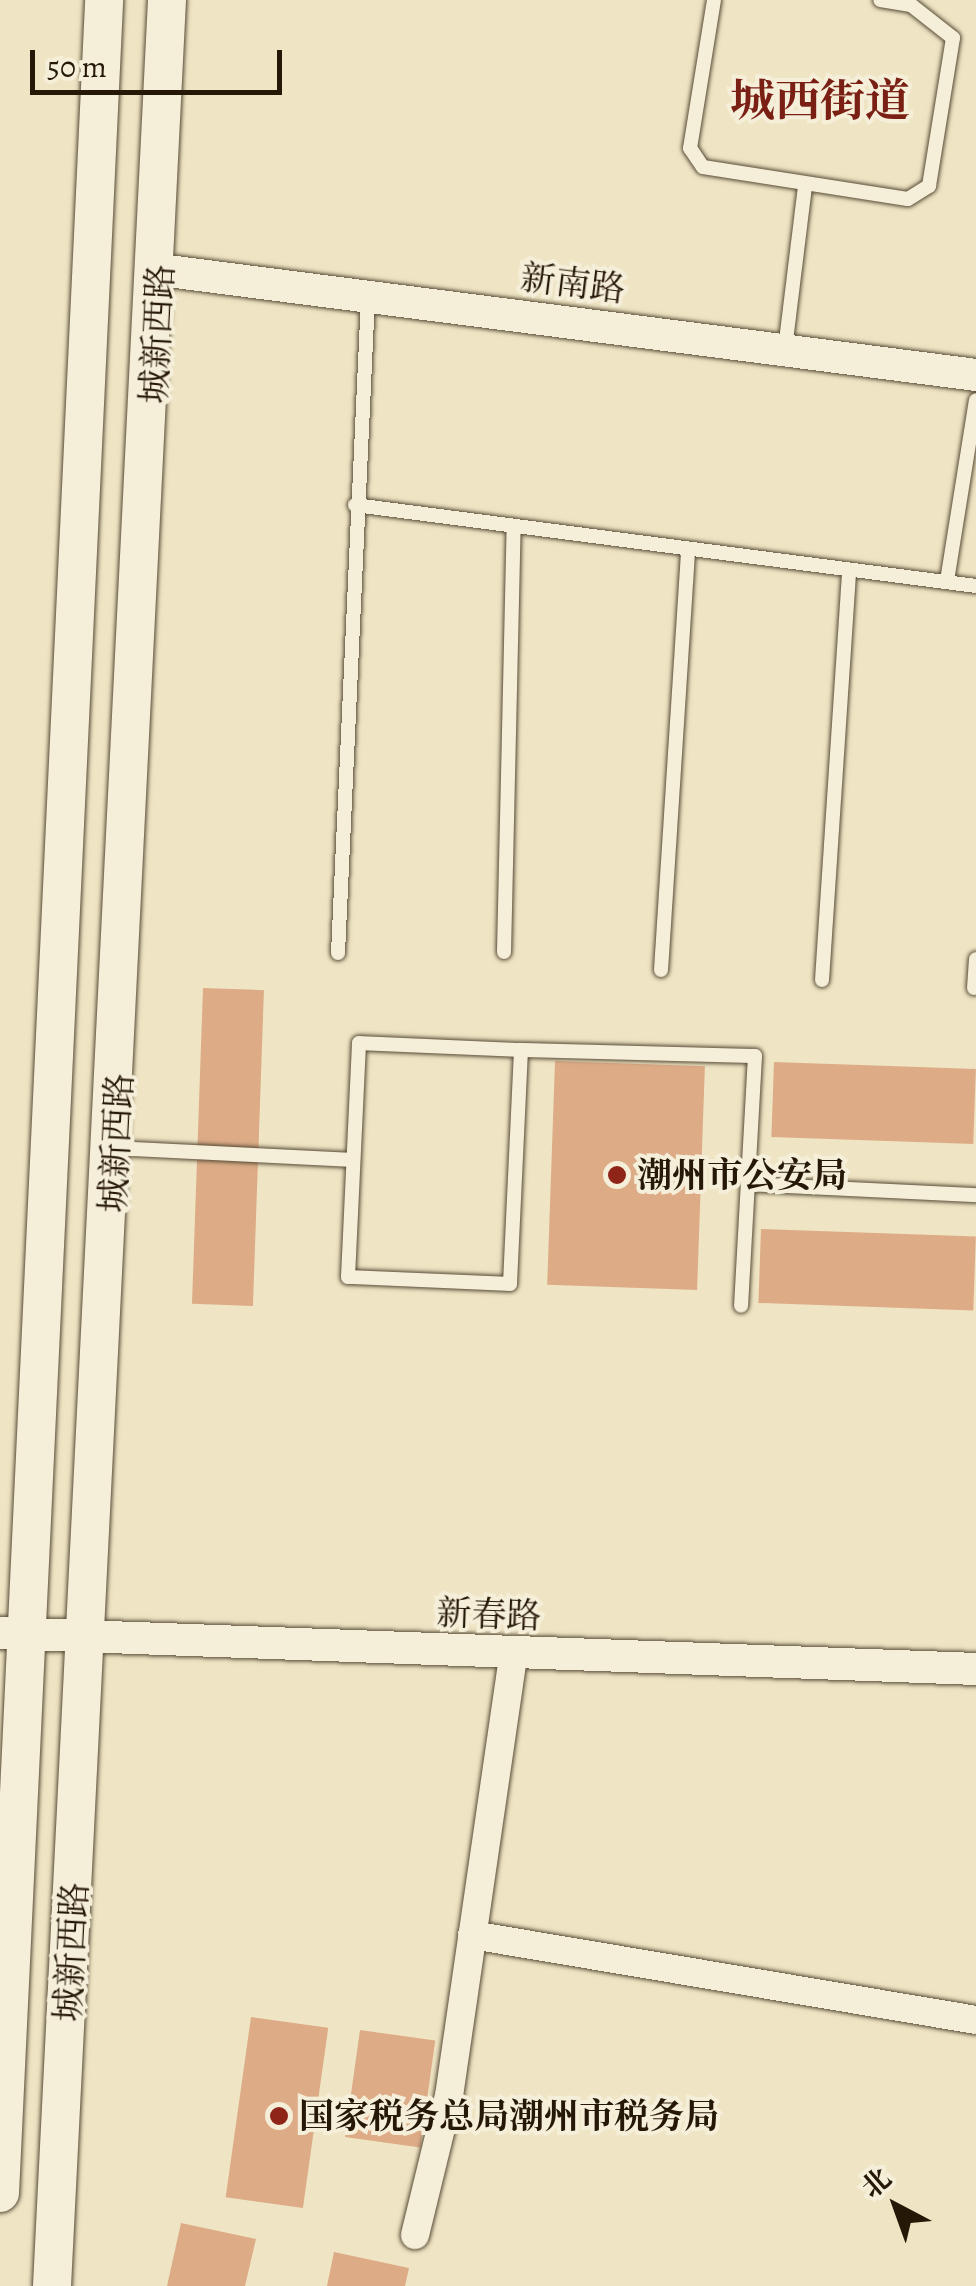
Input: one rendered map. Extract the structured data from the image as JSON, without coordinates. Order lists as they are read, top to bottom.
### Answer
{
  "streets": {
    "main road": ["城新西路"],
    "street": ["新南路", "新春路"]
  },
  "crossings": [
    ["新南路", "城新西路"],
    ["城新西路", "新春路"]
  ],
  "districts": ["城西街道"],
  "places": ["潮州市公安局", "国家税务总局潮州市税务局"],
  "scale_bar": "50 m",
  "north": "top left"
}
